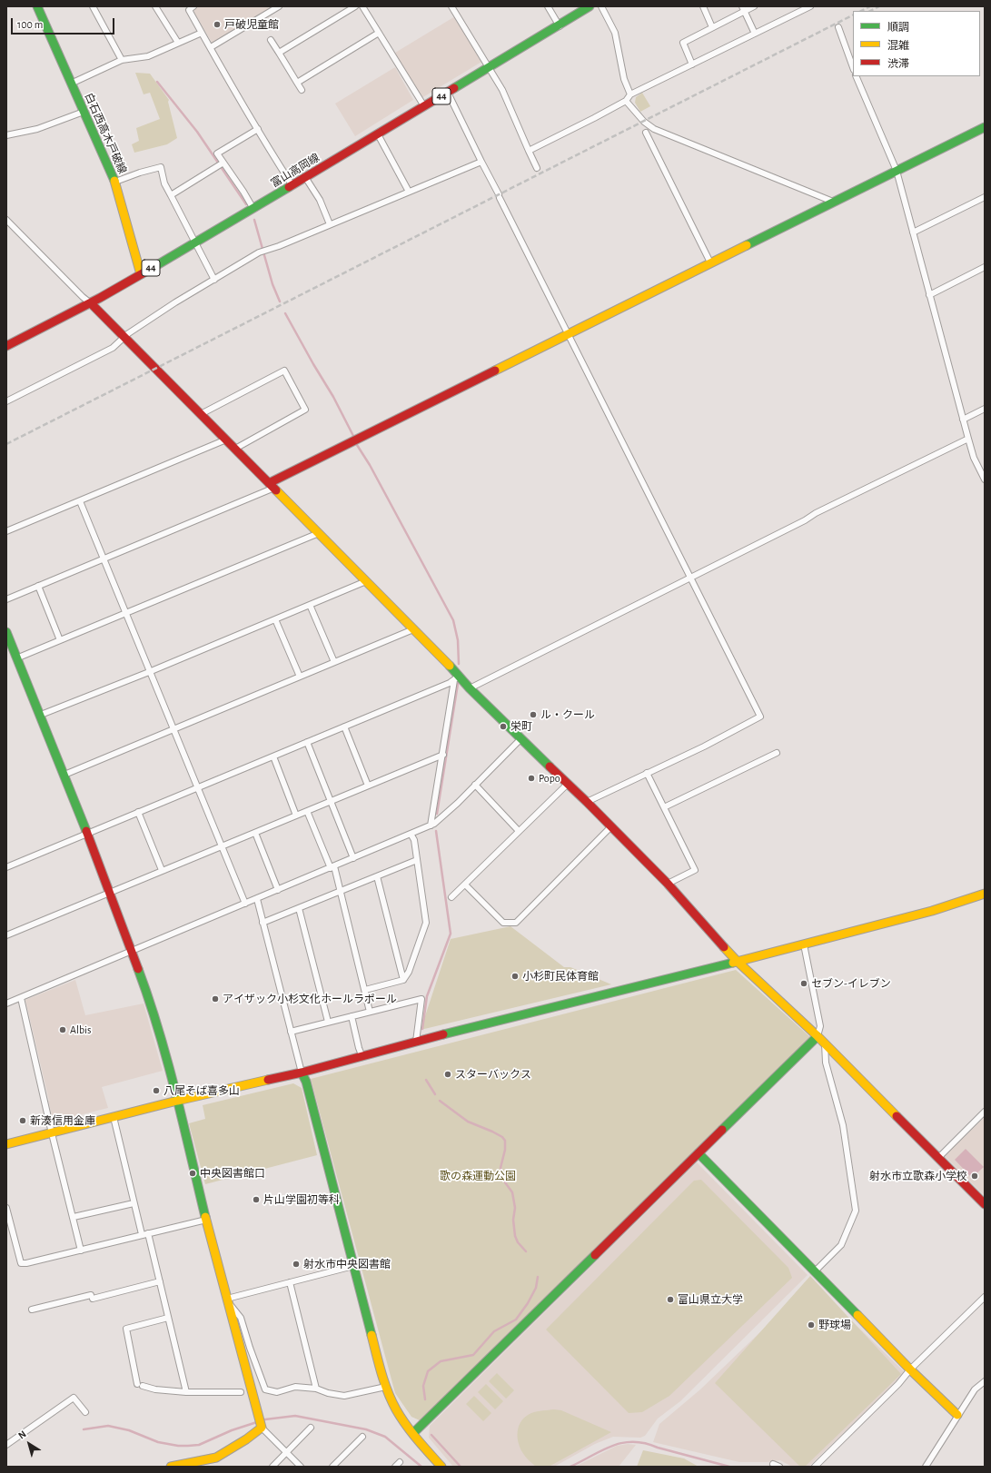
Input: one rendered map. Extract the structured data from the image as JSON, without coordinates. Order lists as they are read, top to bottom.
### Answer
{
  "streets": {
    "street": ["44", "白石西高木戸破線", "富山高岡線"]
  },
  "crossings": [
    ["白石西高木戸破線", "富山高岡線"]
  ],
  "parks": ["歌の森運動公園"],
  "places": [
    "戸破児童館",
    "ル・クール",
    "栄町",
    "Popo",
    "小杉町民体育館",
    "セブン-イレブン",
    "アイザック小杉文化ホールラポール",
    "Albis",
    "スターバックス",
    "八尾そば喜多山",
    "新湊信用金庫",
    "中央図書館口",
    "射水市立歌森小学校",
    "片山学園初等科",
    "射水市中央図書館",
    "富山県立大学",
    "野球場"
  ],
  "legend": ["順調", "混雑", "渋滞"],
  "scale_bar": "100 m",
  "north": "top left"
}
